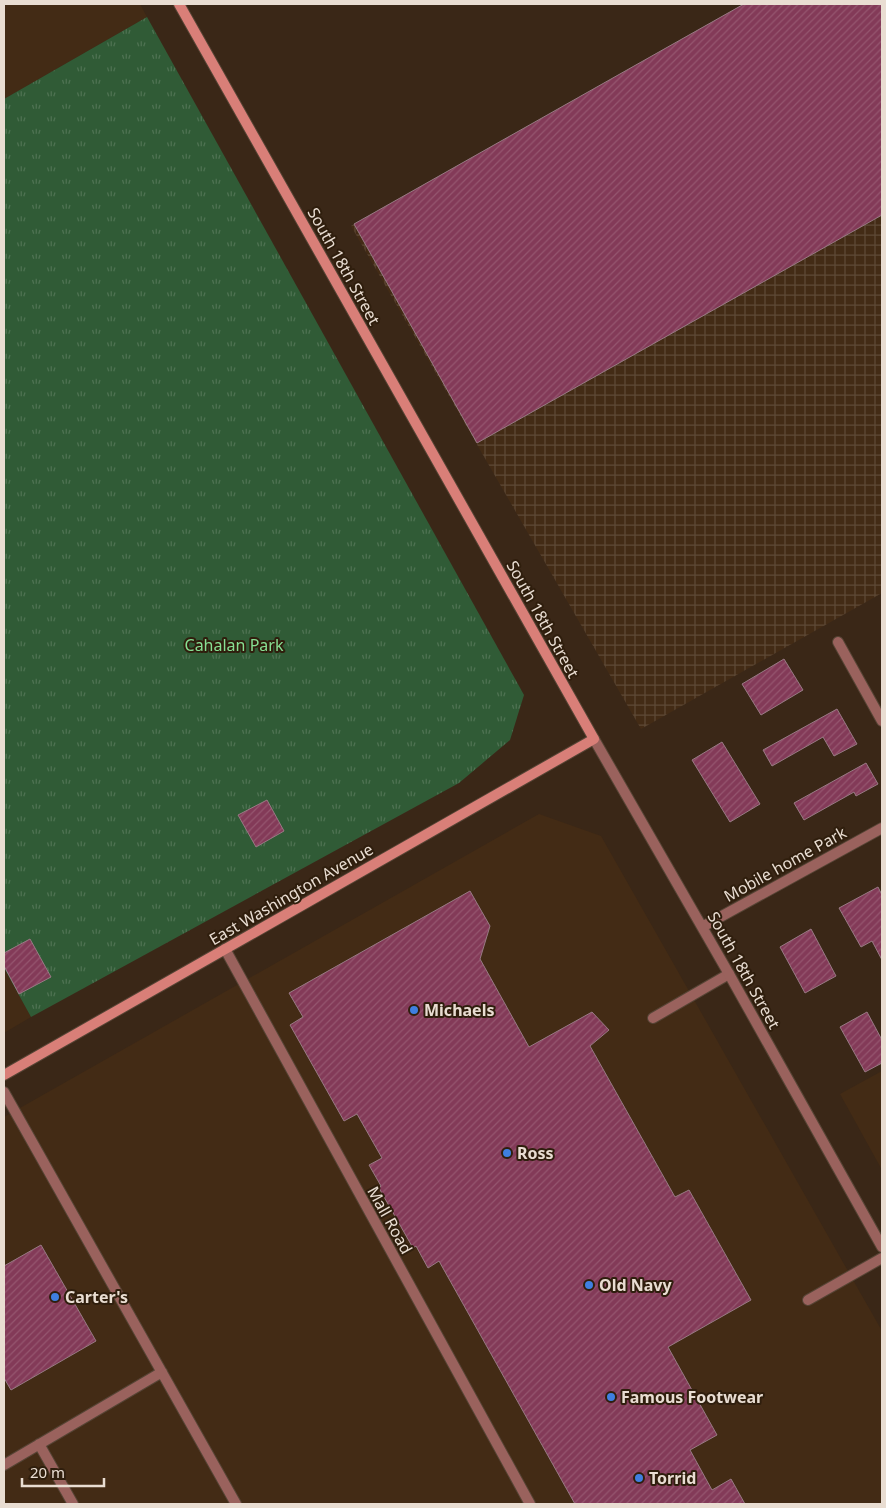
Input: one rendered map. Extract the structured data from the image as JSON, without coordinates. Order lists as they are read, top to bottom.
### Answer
{
  "streets": {
    "street": [
      "South 18th Street",
      "Mobile home Park",
      "East Washington Avenue",
      "Mall Road"
    ]
  },
  "crossings": [
    ["South 18th Street", "Mobile home Park"],
    ["South 18th Street", "East Washington Avenue"],
    ["East Washington Avenue", "Mall Road"]
  ],
  "parks": ["Cahalan Park"],
  "places": [
    "Michaels",
    "Ross",
    "Old Navy",
    "Carter's",
    "Famous Footwear",
    "Torrid"
  ],
  "scale_bar": "20 m"
}
